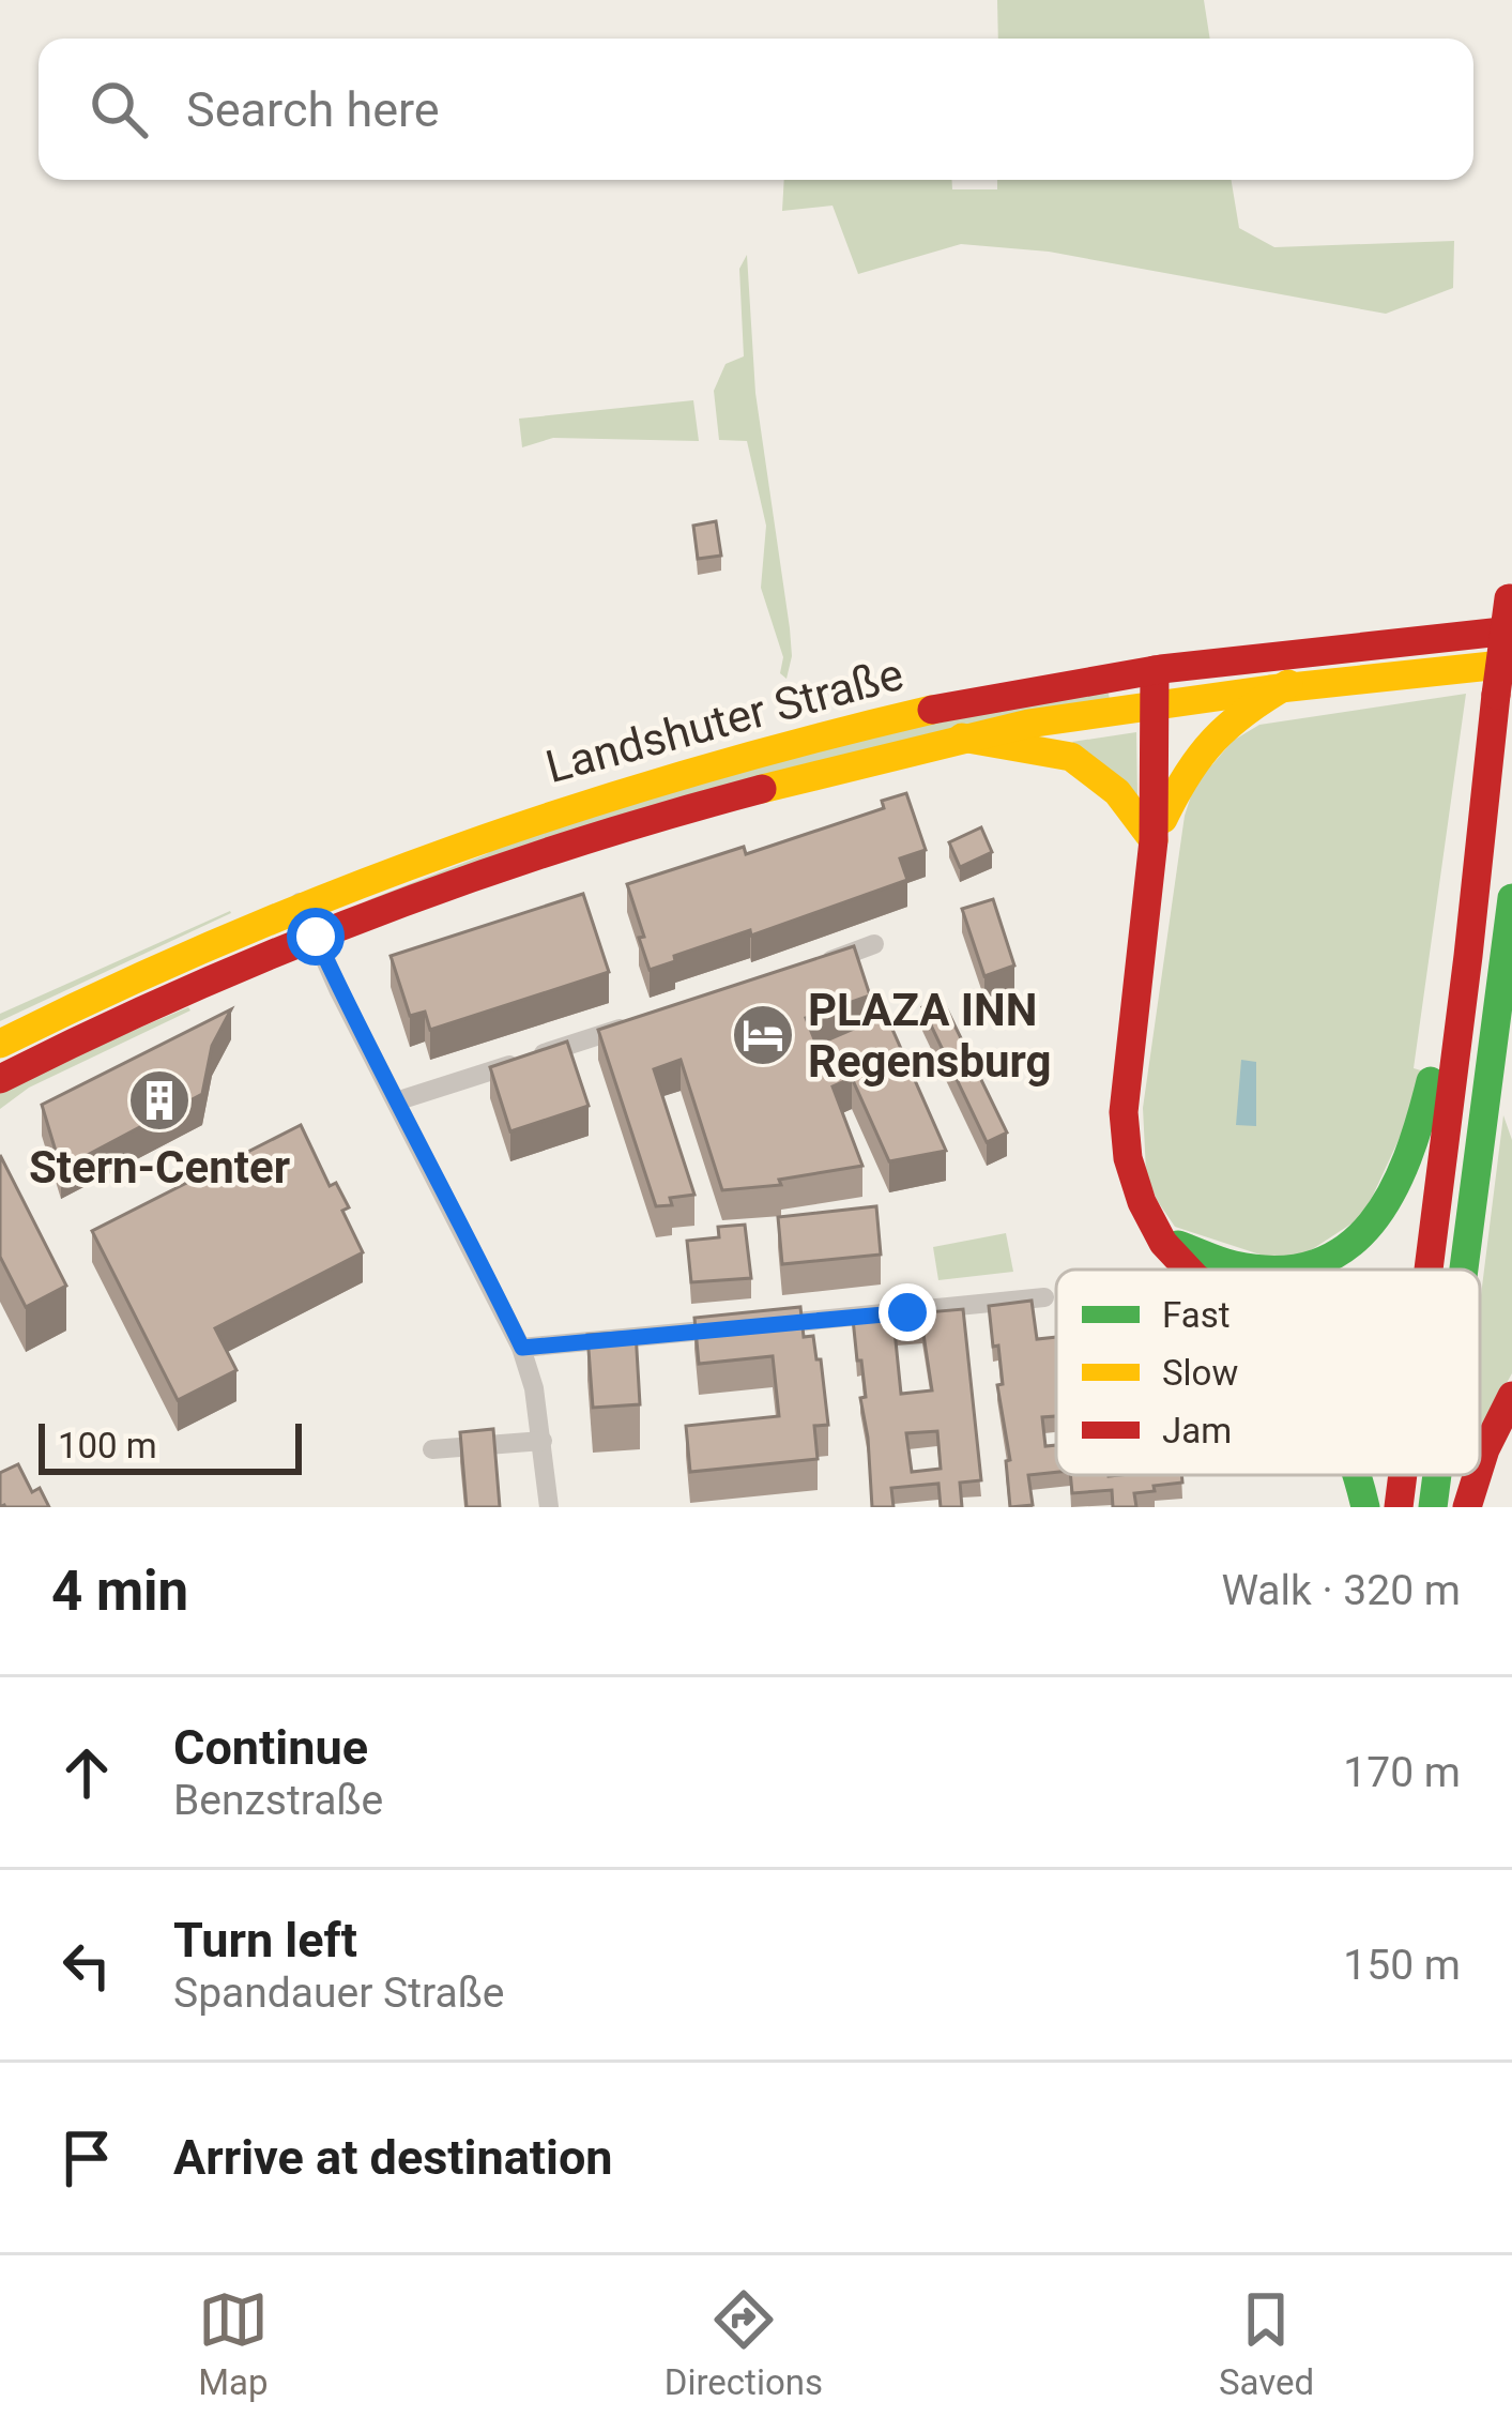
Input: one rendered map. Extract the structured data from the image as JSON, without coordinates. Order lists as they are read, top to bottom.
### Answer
{
  "streets": {
    "main road": ["Landshuter Straße"]
  },
  "places": {
    "hotel": ["PLAZA INN Regensburg"],
    "building": ["Stern-Center"]
  },
  "legend": ["Fast", "Slow", "Jam"],
  "scale_bar": "100 m",
  "page": {
    "search": "Search here",
    "scale": "100 m",
    "heading": ["4 min", "Walk · 320 m"],
    "list": [
      ["Continue", "Benzstraße", "170 m"],
      ["Turn left", "Spandauer Straße", "150 m"],
      "Arrive at destination"
    ],
    "nav": ["Map", "Directions", "Saved"]
  }
}
